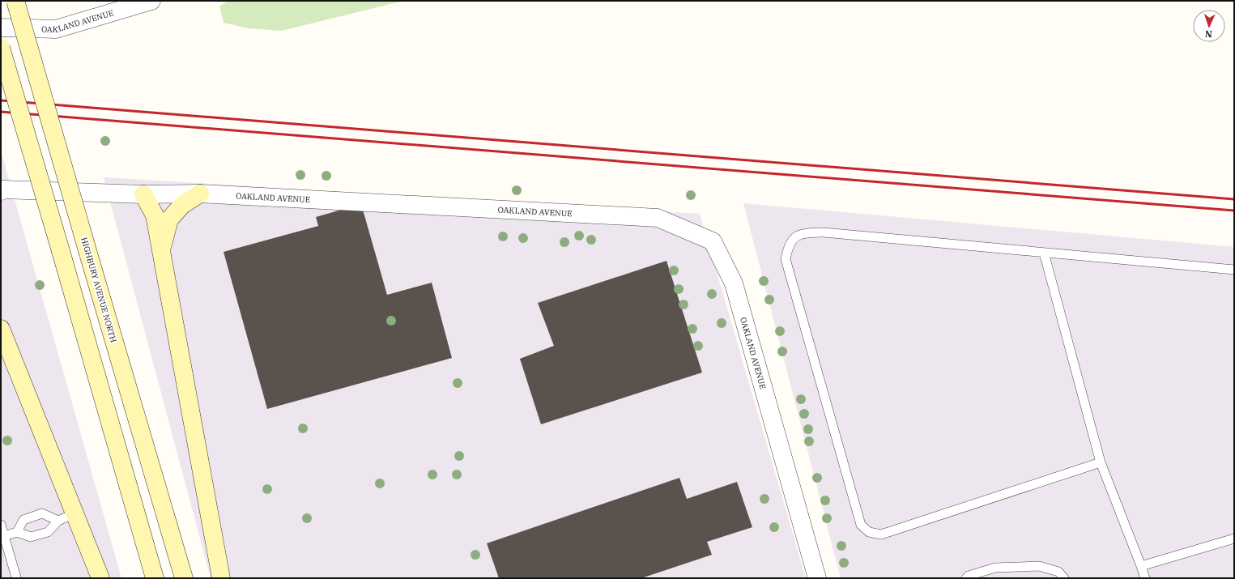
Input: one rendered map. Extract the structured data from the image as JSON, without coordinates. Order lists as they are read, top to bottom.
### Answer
{
  "streets": {
    "main road": ["HIGHBURY AVENUE NORTH"],
    "street": ["OAKLAND AVENUE"]
  },
  "north": "bottom"
}
